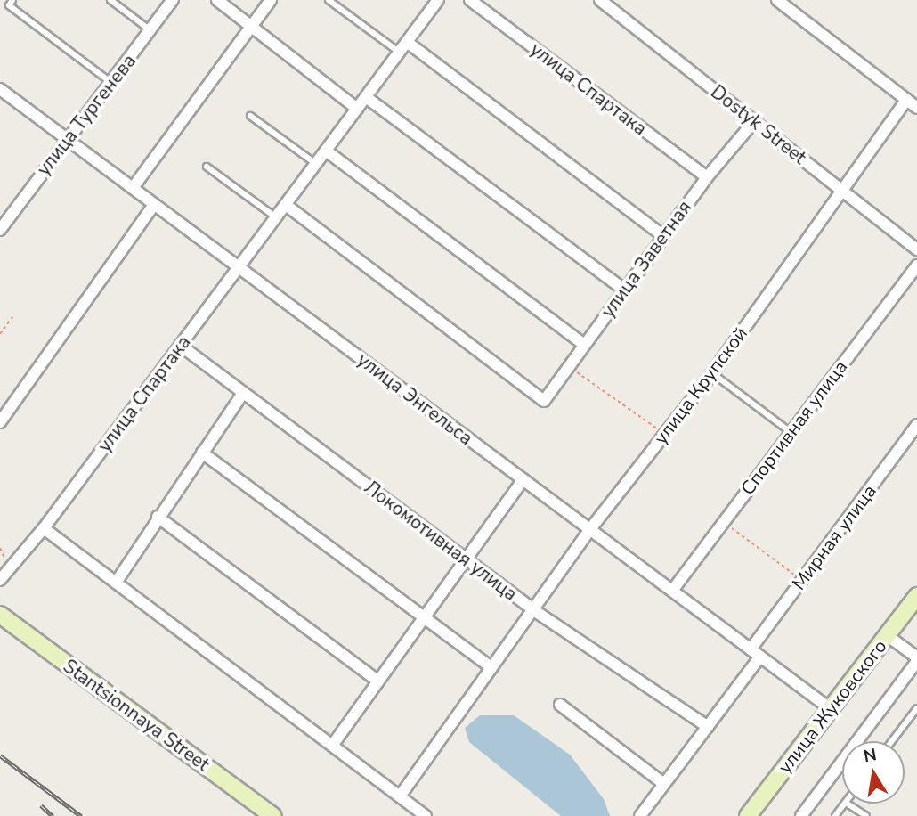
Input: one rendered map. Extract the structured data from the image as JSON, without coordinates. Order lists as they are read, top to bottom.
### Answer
{
  "streets": {
    "street": [
      "улица Спартака",
      "улица Тургенева",
      "Dostyk Street",
      "улица Заветная",
      "улица Крупской",
      "улица Энгельса",
      "Спортивная улица",
      "Мирная улица",
      "Локомотивная улица",
      "улица Жуковского",
      "Stantsionnaya Street"
    ]
  },
  "crossings": [
    ["улица Спартака", "улица Заветная"],
    ["улица Спартака", "улица Энгельса"],
    ["улица Спартака", "Локомотивная улица"],
    ["улица Тургенева", "улица Энгельса"],
    ["Dostyk Street", "улица Заветная"],
    ["Dostyk Street", "улица Крупской"],
    ["улица Крупской", "улица Энгельса"],
    ["улица Крупской", "Локомотивная улица"],
    ["улица Энгельса", "Спортивная улица"],
    ["улица Энгельса", "Мирная улица"],
    ["улица Энгельса", "улица Жуковского"],
    ["Мирная улица", "Локомотивная улица"]
  ],
  "north": "top"
}
